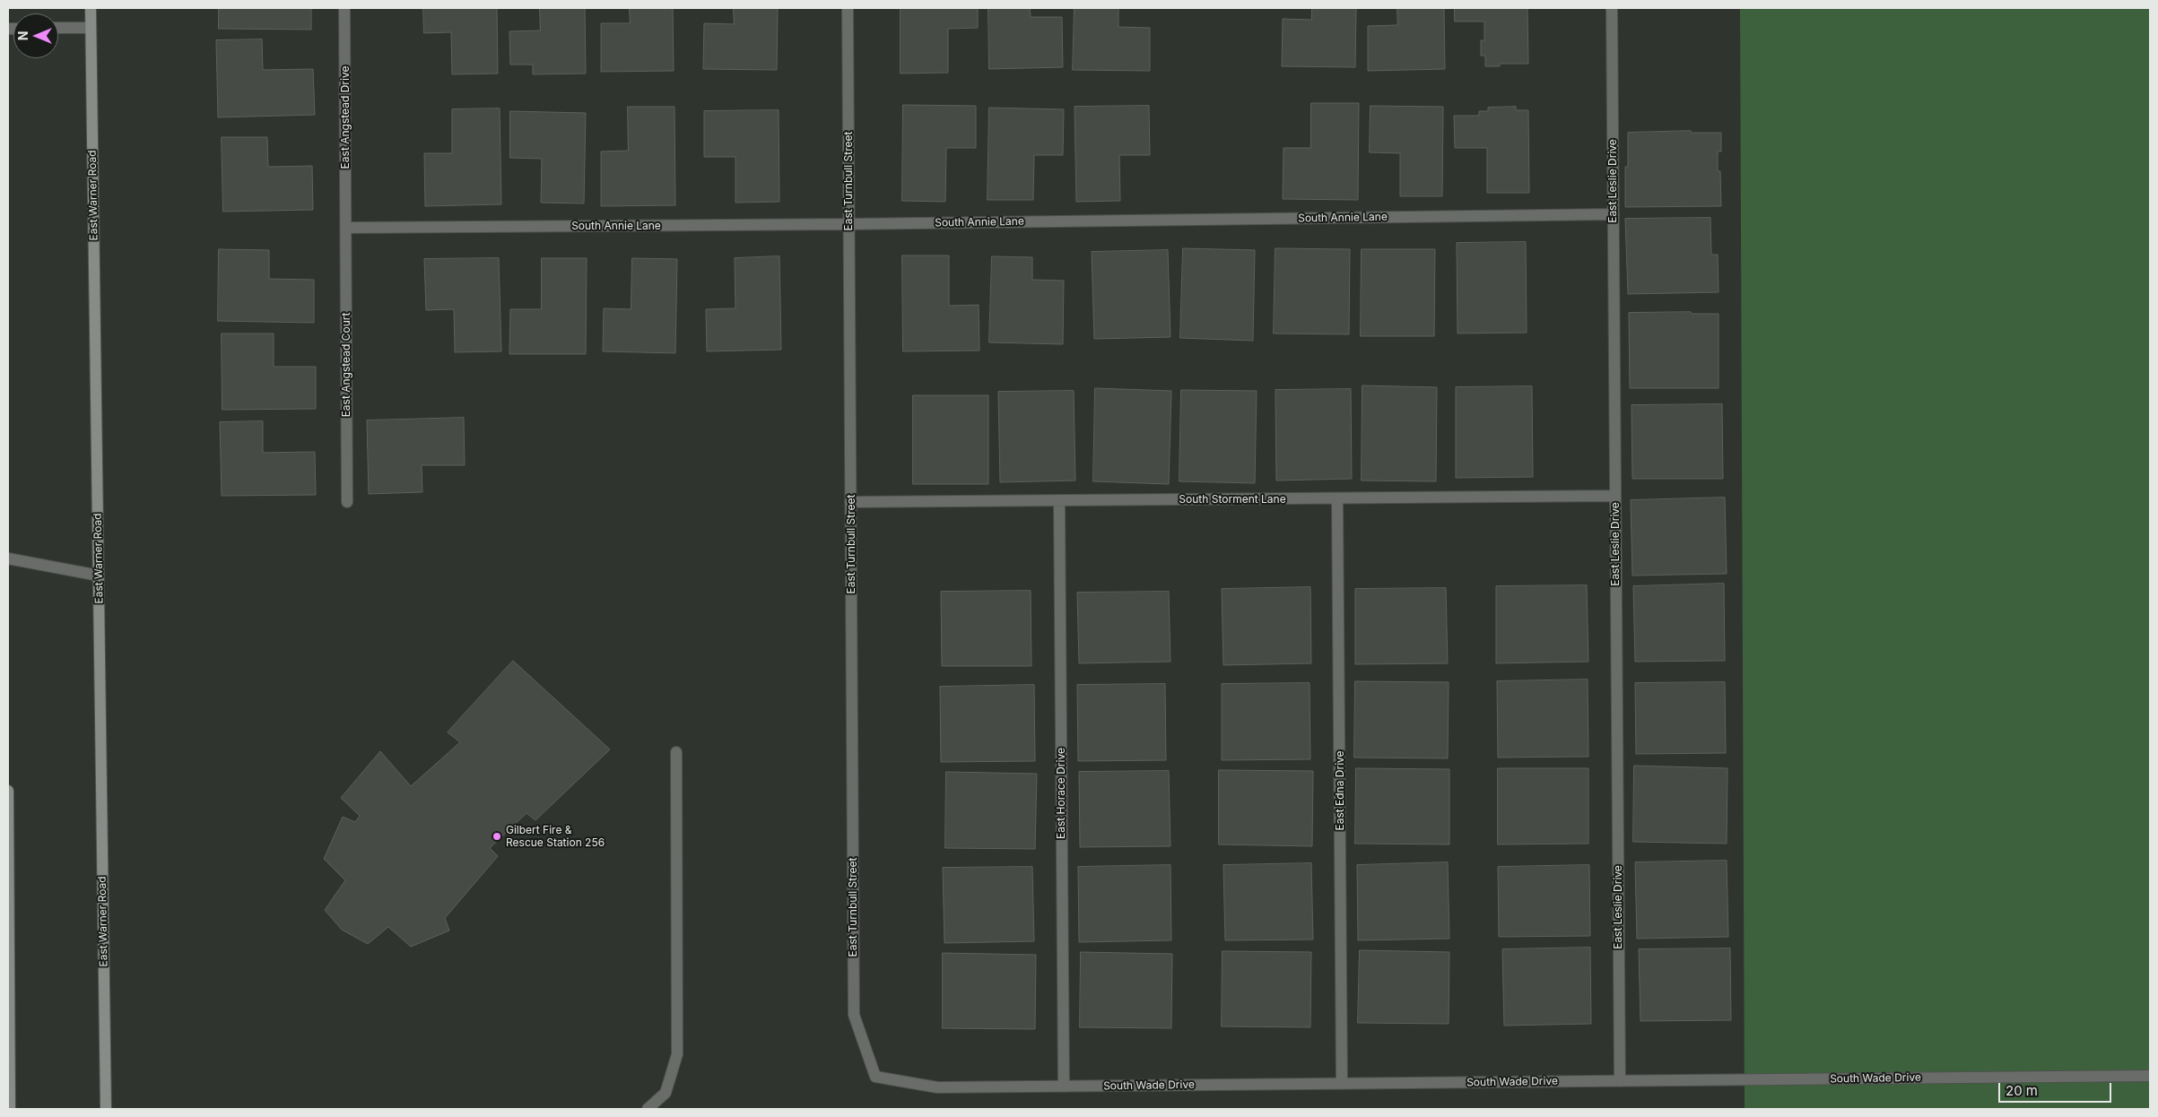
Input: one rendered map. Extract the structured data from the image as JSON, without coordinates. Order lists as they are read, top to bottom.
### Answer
{
  "streets": {
    "main road": ["East Warner Road"],
    "street": [
      "East Angstead Drive",
      "East Turnbull Street",
      "East Leslie Drive",
      "South Annie Lane",
      "East Angstead Court",
      "South Storment Lane",
      "East Edna Drive",
      "East Horace Drive",
      "South Wade Drive"
    ]
  },
  "crossings": [
    ["East Angstead Drive", "South Annie Lane"],
    ["East Angstead Drive", "East Angstead Court"],
    ["East Turnbull Street", "South Annie Lane"],
    ["East Turnbull Street", "South Storment Lane"],
    ["East Turnbull Street", "South Wade Drive"],
    ["East Leslie Drive", "South Annie Lane"],
    ["East Leslie Drive", "South Storment Lane"],
    ["East Leslie Drive", "South Wade Drive"],
    ["South Annie Lane", "East Angstead Court"],
    ["South Storment Lane", "East Edna Drive"],
    ["South Storment Lane", "East Horace Drive"],
    ["East Edna Drive", "South Wade Drive"],
    ["East Horace Drive", "South Wade Drive"]
  ],
  "places": ["Gilbert Fire & Rescue Station 256"],
  "scale_bar": "20 m",
  "north": "left"
}
